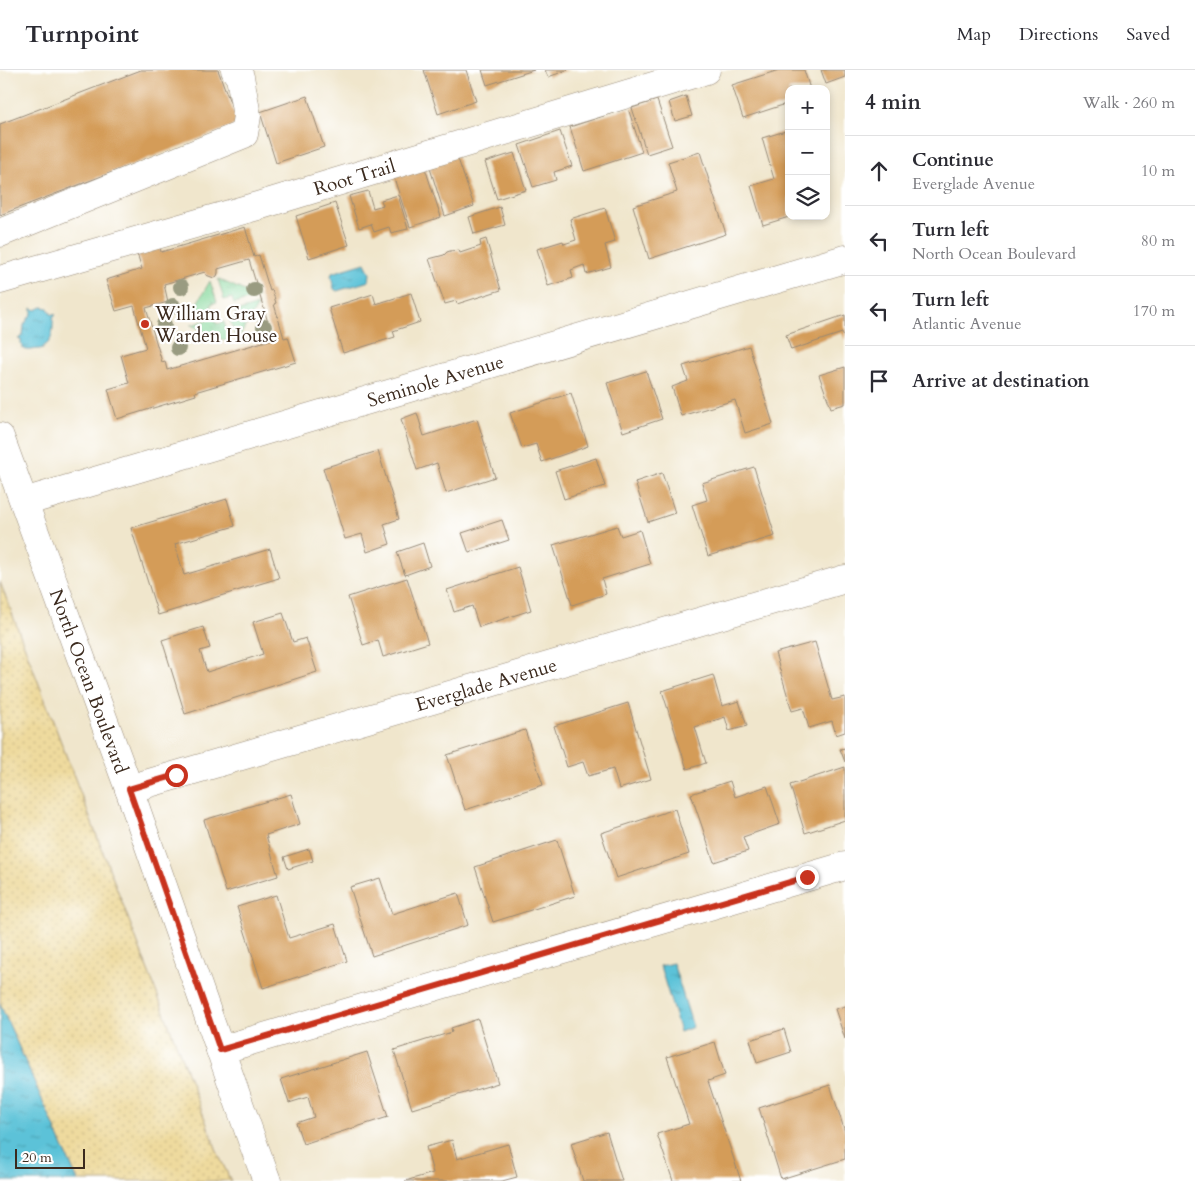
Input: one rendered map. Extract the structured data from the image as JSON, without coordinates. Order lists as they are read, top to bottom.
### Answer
{
  "streets": {
    "street": [
      "Root Trail",
      "Seminole Avenue",
      "North Ocean Boulevard",
      "Everglade Avenue"
    ]
  },
  "crossings": [
    ["Seminole Avenue", "North Ocean Boulevard"],
    ["North Ocean Boulevard", "Everglade Avenue"]
  ],
  "places": ["William Gray Warden House"],
  "scale_bar": "20 m",
  "page": {
    "header": "Turnpoint",
    "nav": ["Map", "Directions", "Saved"],
    "heading": ["4 min", "Walk · 260 m"],
    "map_buttons": ["+", "−"],
    "list": [
      ["Continue", "Everglade Avenue", "10 m"],
      ["Turn left", "North Ocean Boulevard", "80 m"],
      ["Turn left", "Atlantic Avenue", "170 m"],
      "Arrive at destination"
    ],
    "scale": "20 m"
  }
}
